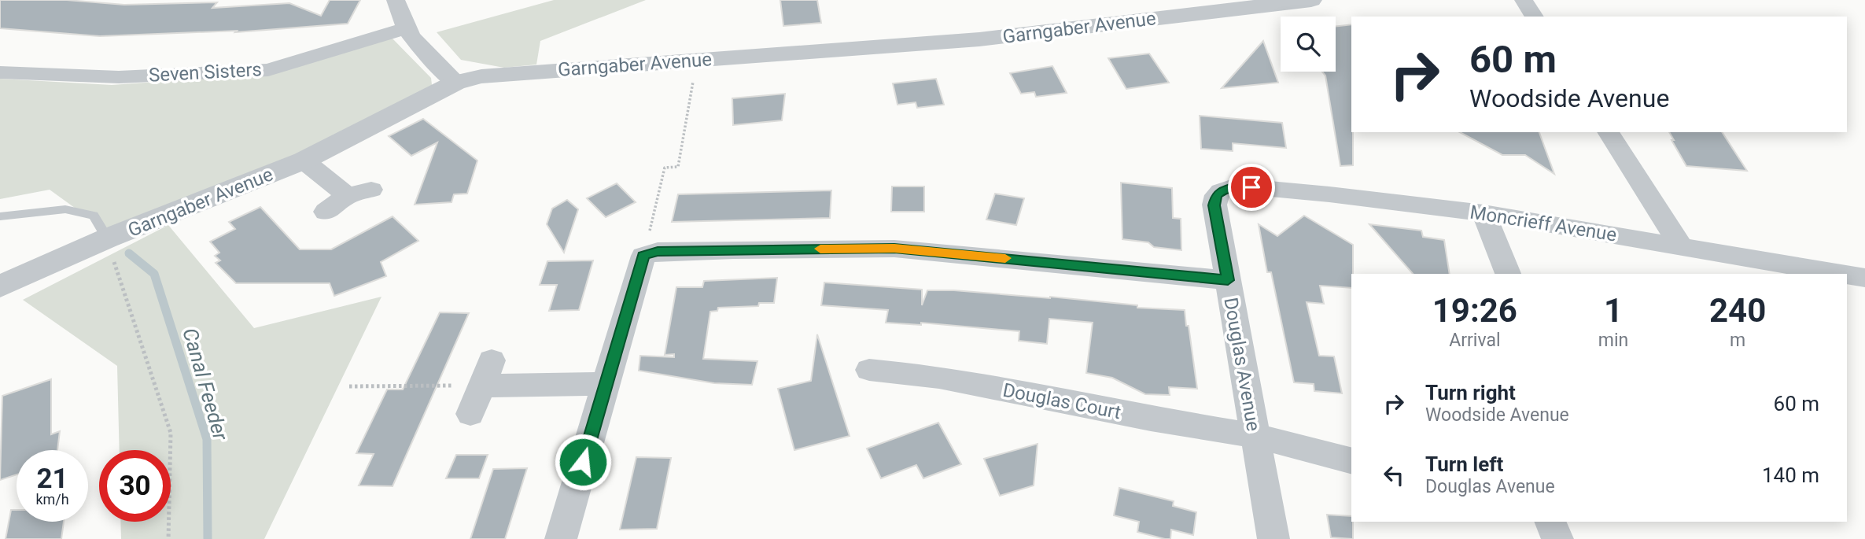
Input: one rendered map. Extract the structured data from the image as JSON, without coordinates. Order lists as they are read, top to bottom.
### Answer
{
  "streets": {
    "street": [
      "Garngaber Avenue",
      "Seven Sisters",
      "Moncrieff Avenue",
      "Douglas Avenue",
      "Douglas Court"
    ]
  },
  "crossings": [
    ["Moncrieff Avenue", "Douglas Avenue"],
    ["Douglas Avenue", "Douglas Court"]
  ],
  "water": ["Canal Feeder"],
  "page": {
    "turn": ["60 m", "Woodside Avenue"],
    "eta": [
      "19:26",
      "Arrival",
      "1",
      "min",
      "240",
      "m"
    ],
    "list": [
      {
        "name": "Turn right",
        "note": "Woodside Avenue",
        "value": "60 m"
      },
      {
        "name": "Turn left",
        "note": "Douglas Avenue",
        "value": "140 m"
      }
    ],
    "speed": "21 km/h",
    "limit": "30"
  }
}
